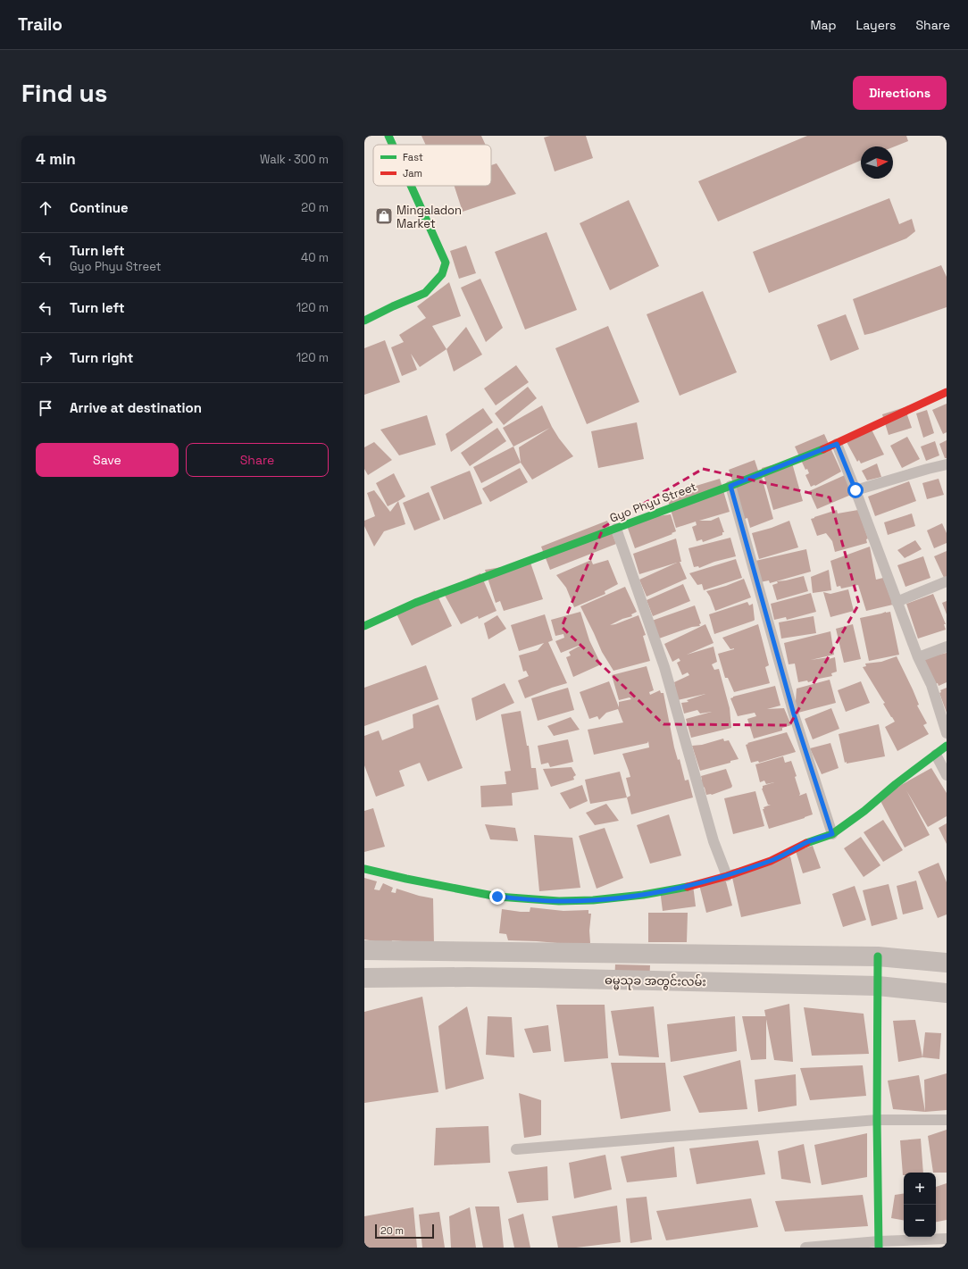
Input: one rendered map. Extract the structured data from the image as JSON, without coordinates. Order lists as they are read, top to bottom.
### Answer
{
  "streets": {
    "street": ["Gyo Phyu Street", "ဓမ္မသုခ အတွင်းလမ်း"]
  },
  "places": {
    "shop": ["Mingaladon Market"]
  },
  "legend": ["Fast", "Jam"],
  "scale_bar": "20 m",
  "north": "right",
  "page": {
    "header": "Trailo",
    "nav": ["Map", "Layers", "Share"],
    "buttons": [
      "Directions",
      ["Save", "Share"]
    ],
    "title": "Find us",
    "heading": ["4 min", "Walk · 300 m"],
    "list": [
      ["Continue", "20 m"],
      ["Turn left", "Gyo Phyu Street", "40 m"],
      ["Turn left", "120 m"],
      ["Turn right", "120 m"],
      "Arrive at destination"
    ],
    "map_buttons": ["+", "−"],
    "scale": "20 m"
  }
}
